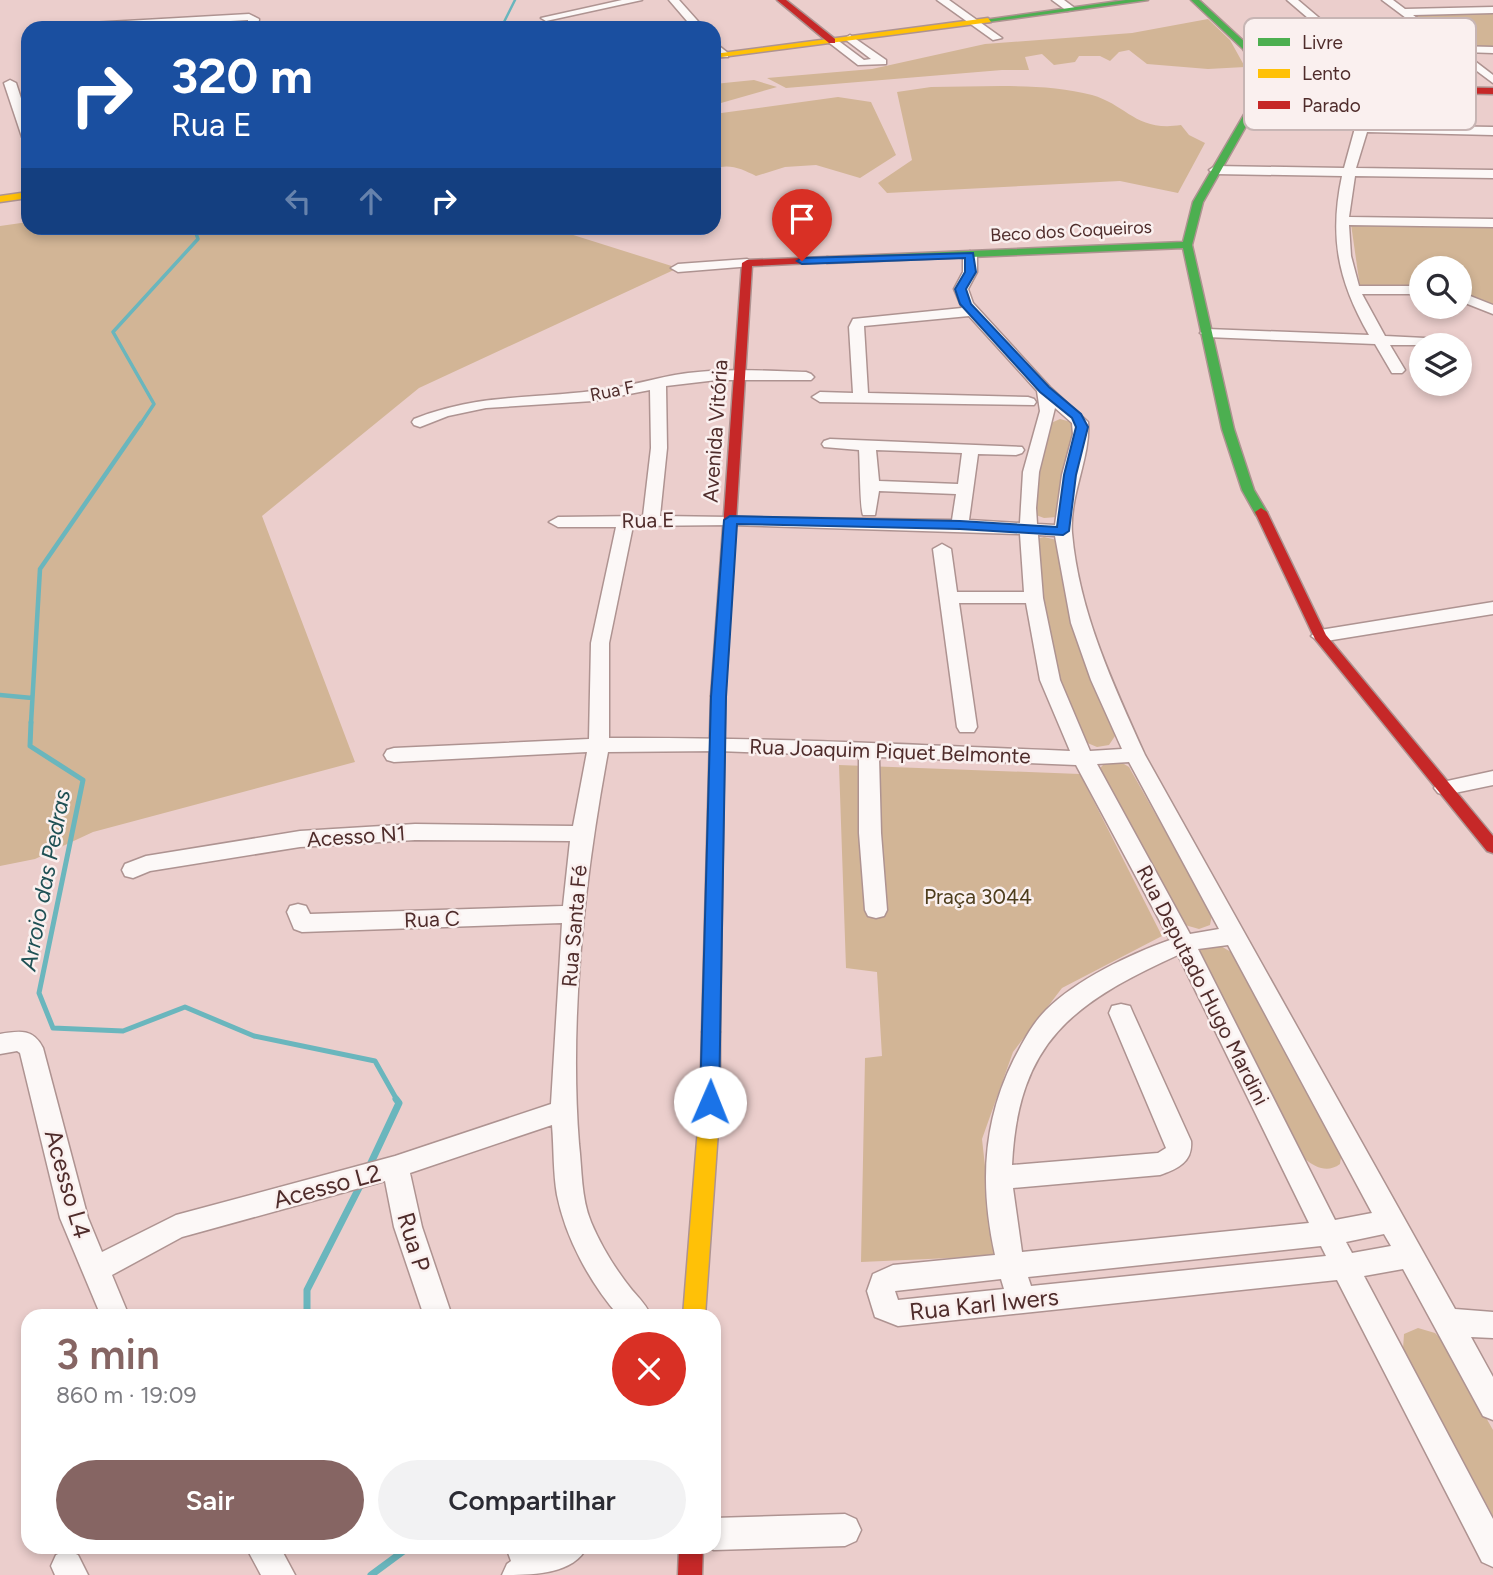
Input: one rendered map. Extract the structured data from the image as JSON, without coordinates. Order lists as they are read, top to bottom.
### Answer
{
  "streets": {
    "street": [
      "Beco dos Coqueiros",
      "Rua F",
      "Avenida Vitória",
      "Rua E",
      "Rua Joaquim Piquet Belmonte",
      "Acesso N1",
      "Rua C",
      "Rua Santa Fé",
      "Rua Deputado Hugo Mardini",
      "Acesso L4",
      "Acesso L2",
      "Rua P",
      "Rua Karl Iwers"
    ]
  },
  "crossings": [
    ["Beco dos Coqueiros", "Avenida Vitória"],
    ["Rua F", "Avenida Vitória"],
    ["Avenida Vitória", "Rua E"],
    ["Avenida Vitória", "Rua Joaquim Piquet Belmonte"],
    ["Rua E", "Rua Santa Fé"],
    ["Rua E", "Rua Deputado Hugo Mardini"],
    ["Rua Joaquim Piquet Belmonte", "Rua Santa Fé"],
    ["Rua Joaquim Piquet Belmonte", "Rua Deputado Hugo Mardini"],
    ["Acesso N1", "Rua Santa Fé"],
    ["Rua C", "Rua Santa Fé"],
    ["Rua Santa Fé", "Acesso L2"],
    ["Rua Deputado Hugo Mardini", "Rua Karl Iwers"],
    ["Acesso L4", "Acesso L2"],
    ["Acesso L2", "Rua P"]
  ],
  "water": ["Arroio das Pedras"],
  "parks": ["Praça 3044"],
  "legend": ["Livre", "Lento", "Parado"],
  "page": {
    "turn": ["320 m", "Rua E"],
    "heading": ["3 min", "860 m · 19:09"],
    "buttons": ["Sair", "Compartilhar"]
  }
}
